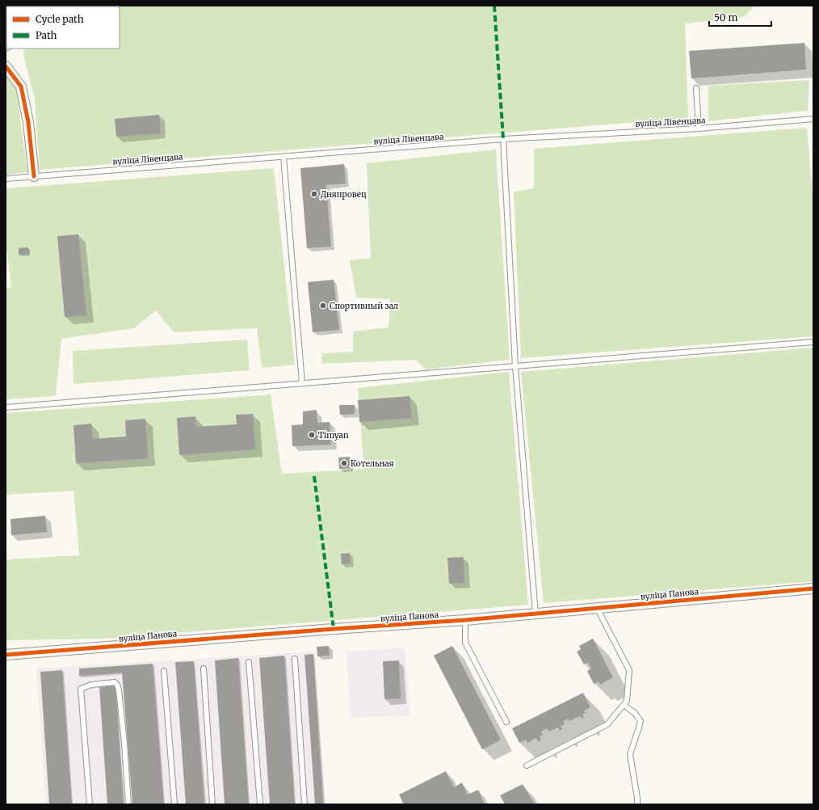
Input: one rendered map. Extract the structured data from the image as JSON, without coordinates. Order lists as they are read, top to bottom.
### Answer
{
  "streets": {
    "street": ["вуліца Панова"],
    "lane": ["вуліца Лівенцава"]
  },
  "places": [
    "Дняпровец",
    "Спортивный зал",
    "Timyan",
    "Котельная"
  ],
  "legend": ["Cycle path", "Path"],
  "scale_bar": "50 m"
}
